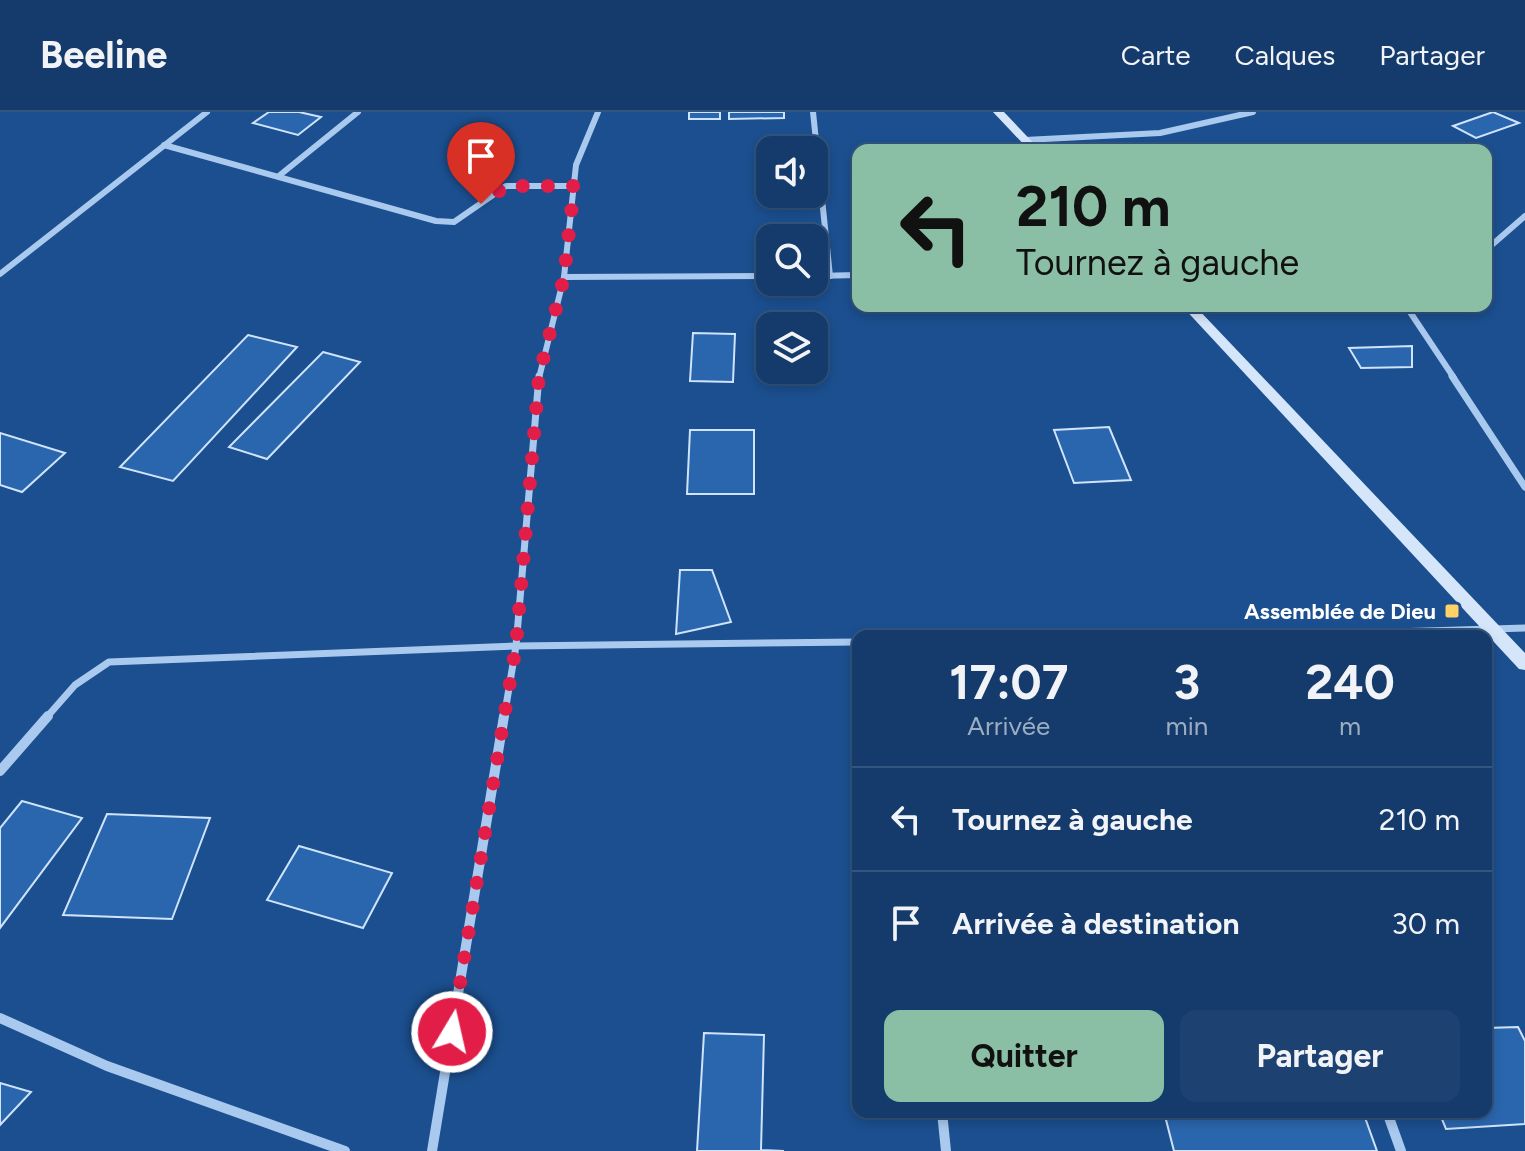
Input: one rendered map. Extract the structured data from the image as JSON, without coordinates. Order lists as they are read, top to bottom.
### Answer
{
  "places": {
    "transit": ["Assemblée de Dieu"]
  },
  "page": {
    "header": "Beeline",
    "nav": ["Carte", "Calques", "Partager"],
    "turn": ["210 m", "Tournez à gauche"],
    "eta": [
      "17:07",
      "Arrivée",
      "3",
      "min",
      "240",
      "m"
    ],
    "list": [
      {
        "name": "Tournez à gauche",
        "value": "210 m"
      },
      {
        "name": "Arrivée à destination",
        "value": "30 m"
      }
    ],
    "buttons": ["Quitter", "Partager"]
  }
}
